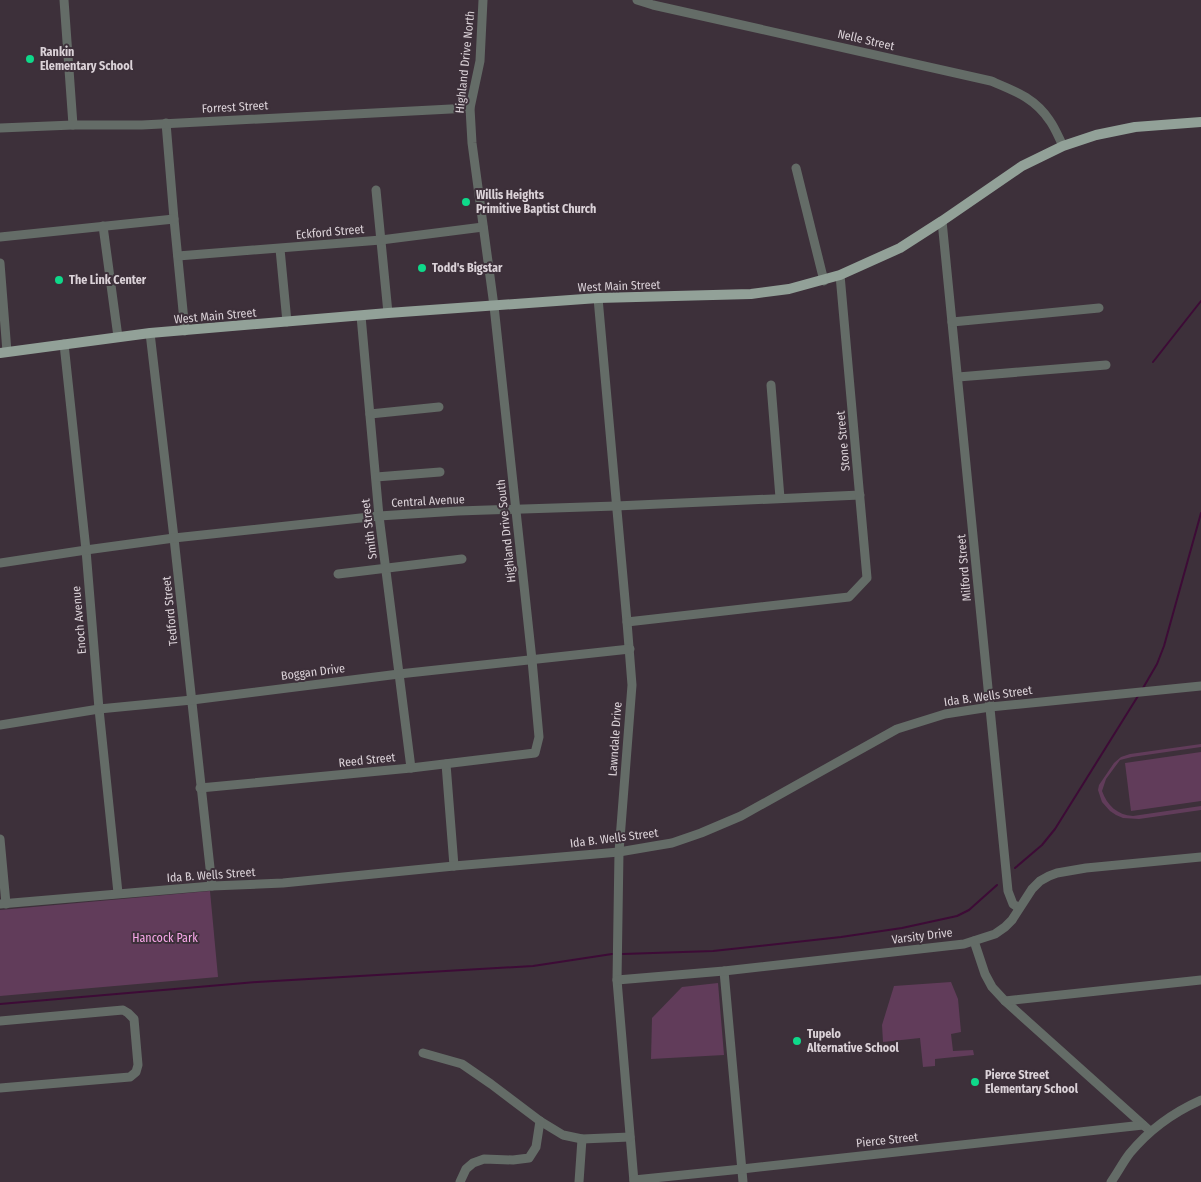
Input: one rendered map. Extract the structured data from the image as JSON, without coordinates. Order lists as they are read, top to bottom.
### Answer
{
  "streets": {
    "main road": ["West Main Street"],
    "street": [
      "Nelle Street",
      "Highland Drive North",
      "Forrest Street",
      "Eckford Street",
      "Stone Street",
      "Central Avenue",
      "Smith Street",
      "Highland Drive South",
      "Milford Street",
      "Tedford Street",
      "Enoch Avenue",
      "Boggan Drive",
      "Ida B. Wells Street",
      "Lawndale Drive",
      "Reed Street",
      "Varsity Drive",
      "Pierce Street"
    ]
  },
  "crossings": [
    ["Nelle Street", "West Main Street"],
    ["Highland Drive North", "Forrest Street"],
    ["Highland Drive North", "Eckford Street"],
    ["Highland Drive North", "West Main Street"],
    ["Highland Drive North", "Highland Drive South"],
    ["West Main Street", "Stone Street"],
    ["West Main Street", "Smith Street"],
    ["West Main Street", "Highland Drive South"],
    ["West Main Street", "Milford Street"],
    ["West Main Street", "Tedford Street"],
    ["West Main Street", "Enoch Avenue"],
    ["West Main Street", "Lawndale Drive"],
    ["Stone Street", "Central Avenue"],
    ["Stone Street", "Lawndale Drive"],
    ["Central Avenue", "Smith Street"],
    ["Central Avenue", "Highland Drive South"],
    ["Central Avenue", "Tedford Street"],
    ["Central Avenue", "Enoch Avenue"],
    ["Central Avenue", "Lawndale Drive"],
    ["Smith Street", "Boggan Drive"],
    ["Smith Street", "Reed Street"],
    ["Highland Drive South", "Boggan Drive"],
    ["Highland Drive South", "Reed Street"],
    ["Milford Street", "Ida B. Wells Street"],
    ["Milford Street", "Varsity Drive"],
    ["Tedford Street", "Boggan Drive"],
    ["Tedford Street", "Ida B. Wells Street"],
    ["Tedford Street", "Reed Street"],
    ["Enoch Avenue", "Boggan Drive"],
    ["Enoch Avenue", "Ida B. Wells Street"],
    ["Boggan Drive", "Lawndale Drive"],
    ["Ida B. Wells Street", "Lawndale Drive"],
    ["Lawndale Drive", "Varsity Drive"],
    ["Lawndale Drive", "Pierce Street"]
  ],
  "parks": ["Hancock Park"],
  "places": [
    "Rankin Elementary School",
    "Willis Heights Primitive Baptist Church",
    "Todd's Bigstar",
    "The Link Center",
    "Tupelo Alternative School",
    "Pierce Street Elementary School"
  ]
}
